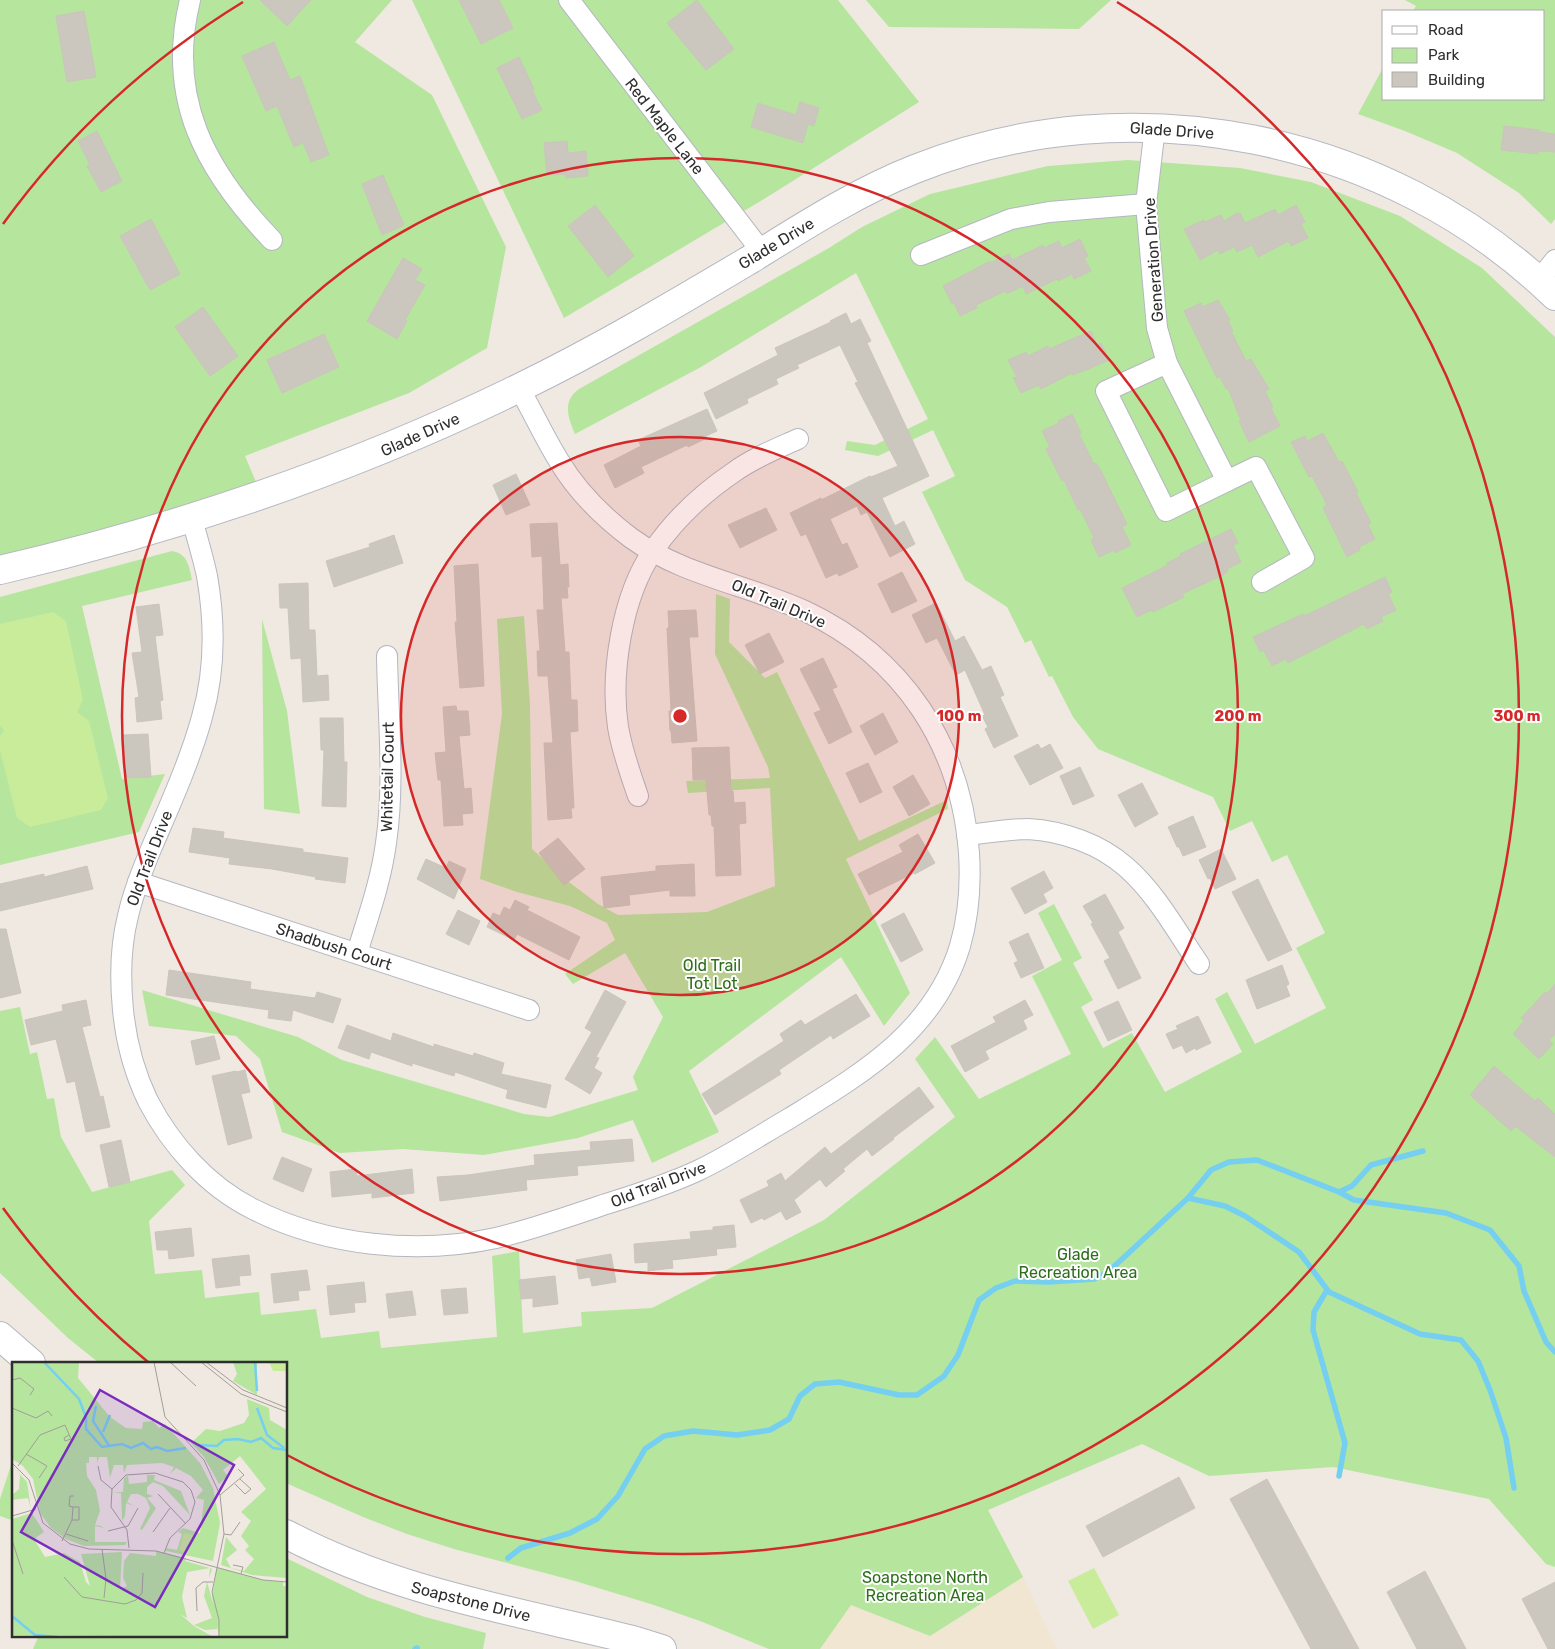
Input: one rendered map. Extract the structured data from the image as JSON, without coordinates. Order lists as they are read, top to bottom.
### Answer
{
  "streets": {
    "street": [
      "Red Maple Lane",
      "Glade Drive",
      "Generation Drive",
      "Old Trail Drive",
      "Whitetail Court",
      "Shadbush Court",
      "Soapstone Drive"
    ]
  },
  "crossings": [
    ["Red Maple Lane", "Glade Drive"],
    ["Glade Drive", "Generation Drive"],
    ["Glade Drive", "Old Trail Drive"],
    ["Old Trail Drive", "Shadbush Court"],
    ["Whitetail Court", "Shadbush Court"]
  ],
  "parks": ["Old Trail Tot Lot", "Glade Recreation Area", "Soapstone North Recreation Area"],
  "legend": ["Road", "Park", "Building"],
  "rings": ["100 m", "200 m", "300 m"]
}
